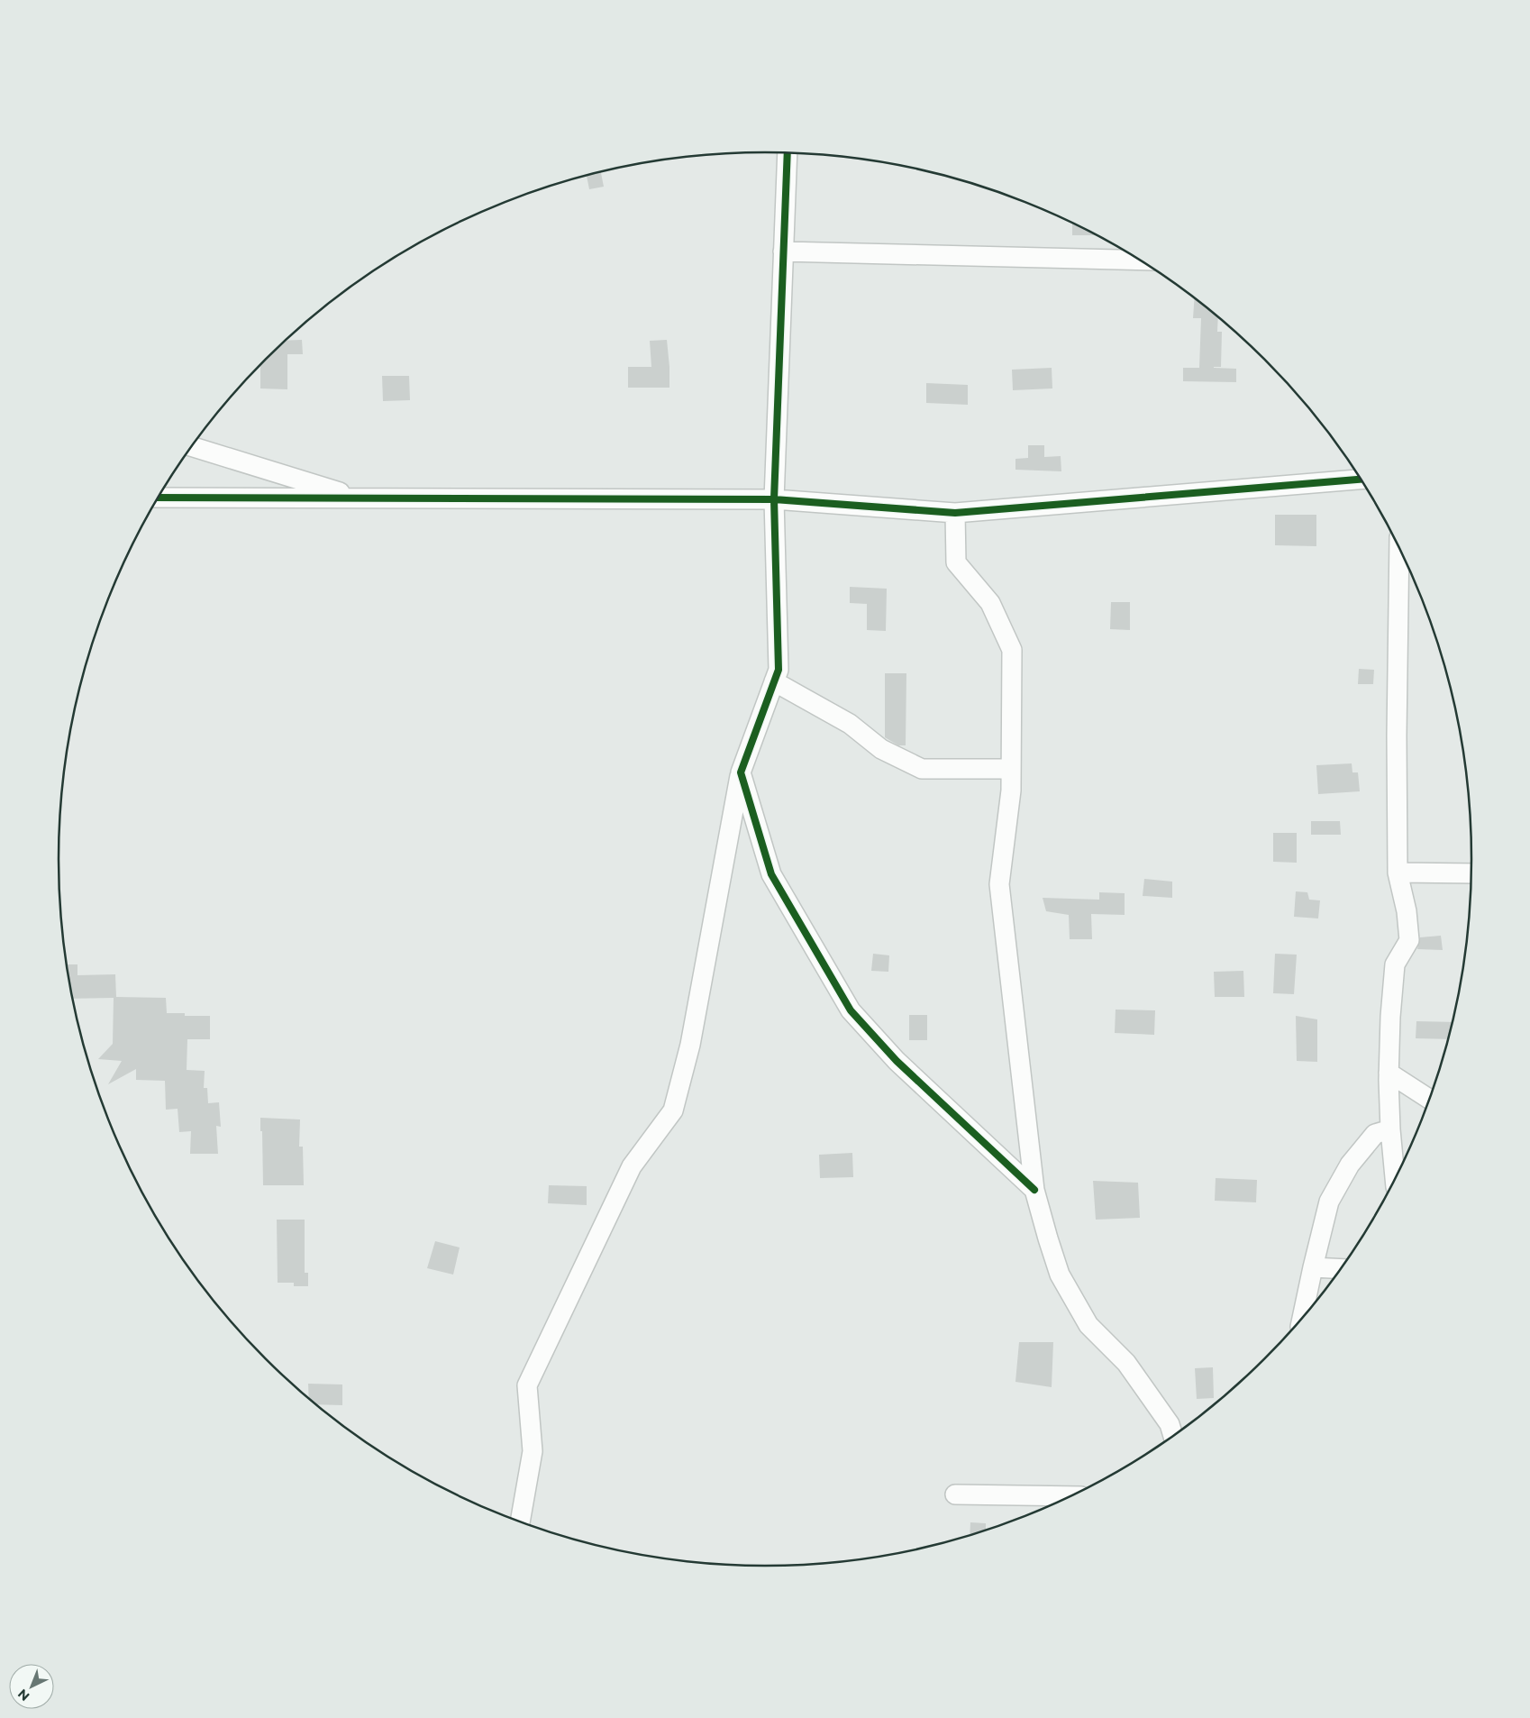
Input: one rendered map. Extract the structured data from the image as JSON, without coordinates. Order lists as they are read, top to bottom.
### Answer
{
  "north": "bottom left"
}
